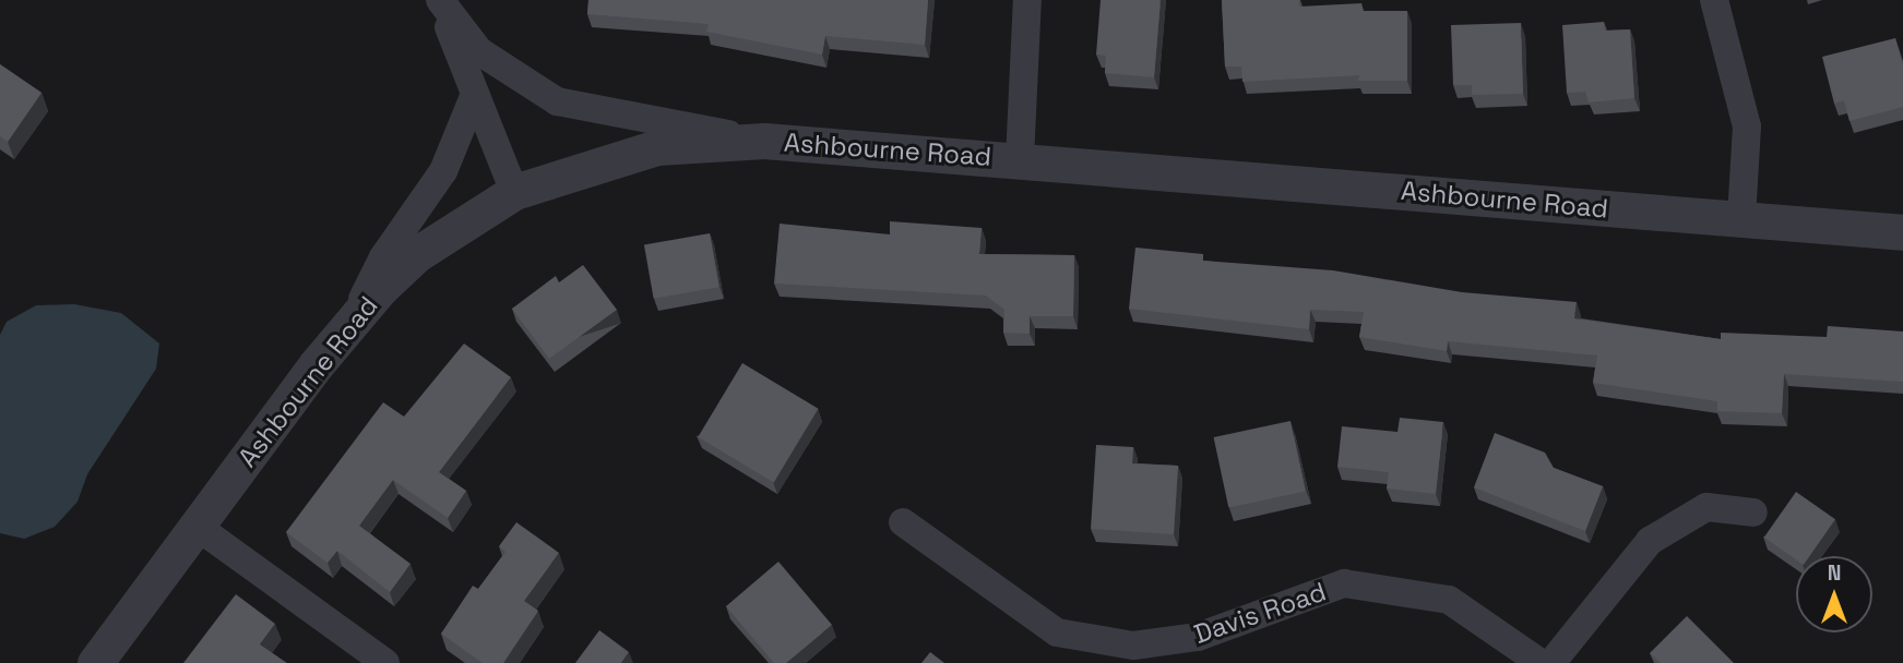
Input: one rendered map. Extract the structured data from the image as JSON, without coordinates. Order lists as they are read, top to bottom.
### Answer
{
  "streets": {
    "street": ["Ashbourne Road", "Davis Road"]
  },
  "north": "top"
}
